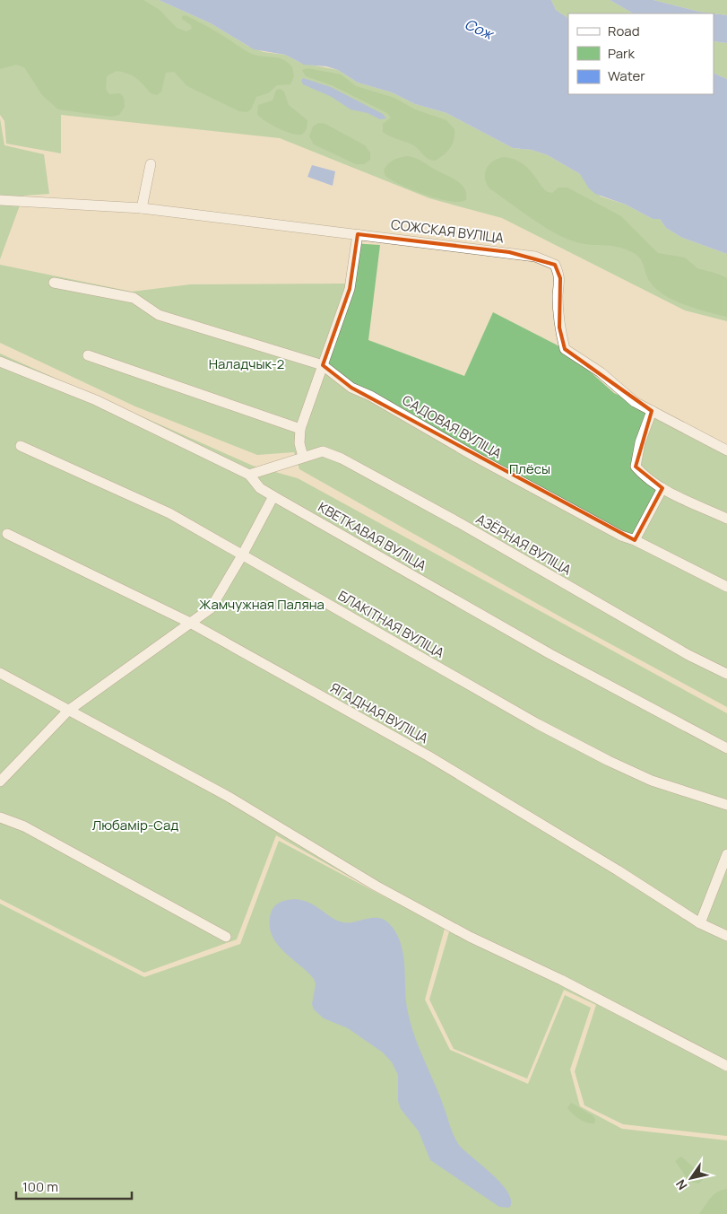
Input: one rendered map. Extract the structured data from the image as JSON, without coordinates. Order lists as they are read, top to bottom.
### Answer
{
  "streets": {
    "street": [
      "СОЖСКАЯ ВУЛІЦА",
      "САДОВАЯ ВУЛІЦА",
      "КВЕТКАВАЯ ВУЛІЦА",
      "АЗЁРНАЯ ВУЛІЦА",
      "БЛАКІТНАЯ ВУЛІЦА",
      "ЯГАДНАЯ ВУЛІЦА"
    ]
  },
  "crossings": [
    ["КВЕТКАВАЯ ВУЛІЦА", "АЗЁРНАЯ ВУЛІЦА"]
  ],
  "water": ["Сож"],
  "parks": [
    "Наладчык-2",
    "Плёсы",
    "Жамчужная Паляна",
    "Любамір-Сад"
  ],
  "legend": ["Road", "Park", "Water"],
  "scale_bar": "100 m",
  "north": "bottom left"
}
